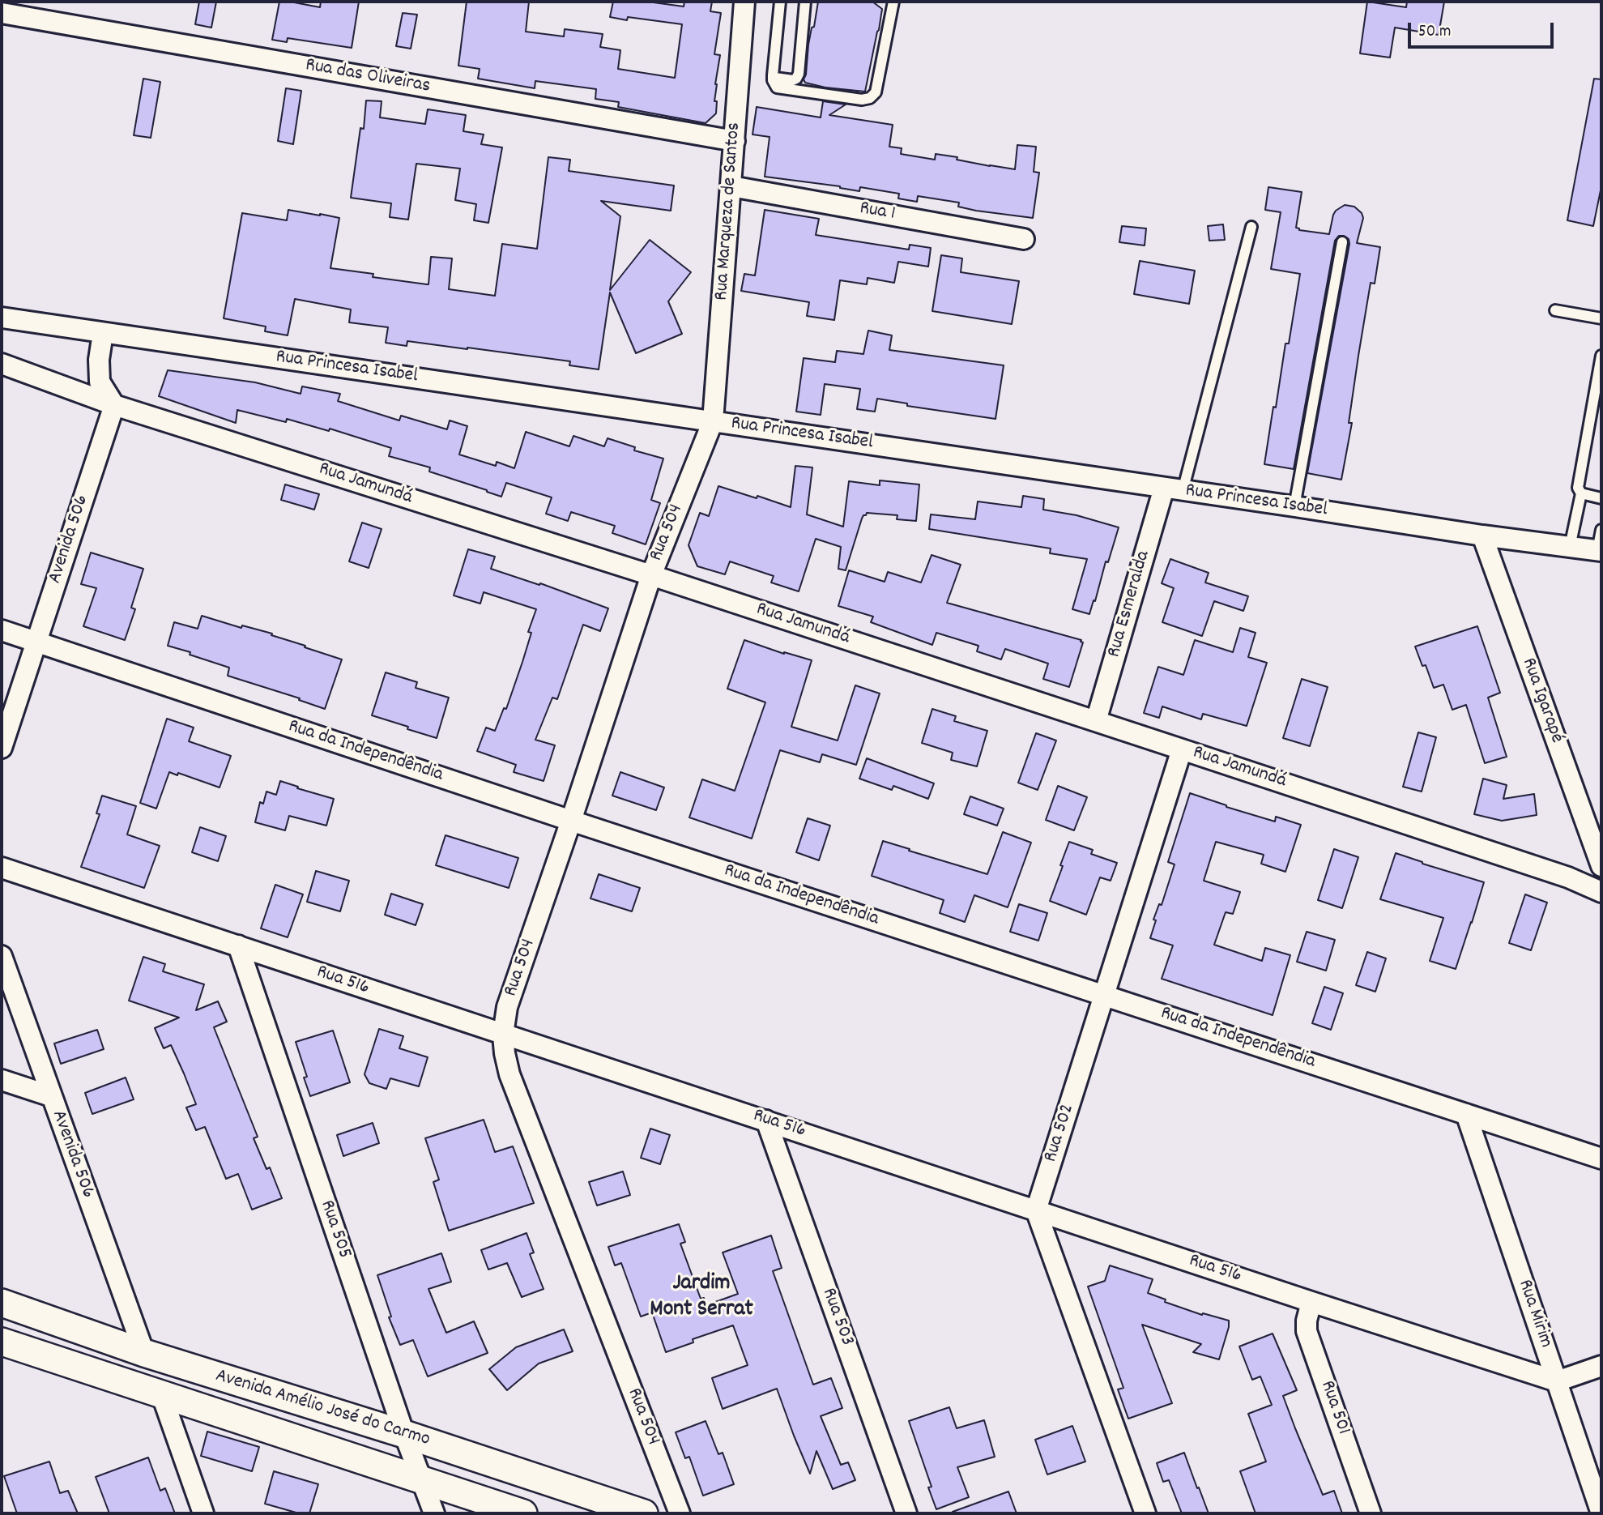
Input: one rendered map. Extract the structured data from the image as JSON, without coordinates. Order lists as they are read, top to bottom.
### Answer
{
  "streets": {
    "street": [
      "Rua das Oliveiras",
      "Rua Marqueza de Santos",
      "Rua 1",
      "Rua Princesa Isabel",
      "Rua Jamundá",
      "Rua 504",
      "Avenida 506",
      "Rua Esmeralda",
      "Rua Igarapé",
      "Rua da Independêndia",
      "Rua 516",
      "Rua 502",
      "Rua 505",
      "Rua Mirim",
      "Rua 503",
      "Rua 501",
      "Avenida Amélio José do Carmo"
    ]
  },
  "crossings": [
    ["Rua das Oliveiras", "Rua Marqueza de Santos"],
    ["Rua Marqueza de Santos", "Rua 1"],
    ["Rua Marqueza de Santos", "Rua Princesa Isabel"],
    ["Rua Marqueza de Santos", "Rua 504"],
    ["Rua Princesa Isabel", "Rua 504"],
    ["Rua Princesa Isabel", "Rua Esmeralda"],
    ["Rua Princesa Isabel", "Rua Igarapé"],
    ["Rua Jamundá", "Rua 504"],
    ["Rua Jamundá", "Avenida 506"],
    ["Rua Jamundá", "Rua Esmeralda"],
    ["Rua Jamundá", "Rua 502"],
    ["Rua 504", "Rua da Independêndia"],
    ["Rua 504", "Rua 516"],
    ["Avenida 506", "Rua da Independêndia"],
    ["Avenida 506", "Avenida Amélio José do Carmo"],
    ["Rua da Independêndia", "Rua 502"],
    ["Rua da Independêndia", "Rua Mirim"],
    ["Rua 516", "Rua 502"],
    ["Rua 516", "Rua 505"],
    ["Rua 516", "Rua Mirim"],
    ["Rua 516", "Rua 503"],
    ["Rua 516", "Rua 501"],
    ["Rua 505", "Avenida Amélio José do Carmo"]
  ],
  "districts": ["Jardim Mont Serrat"],
  "scale_bar": "50 m"
}
